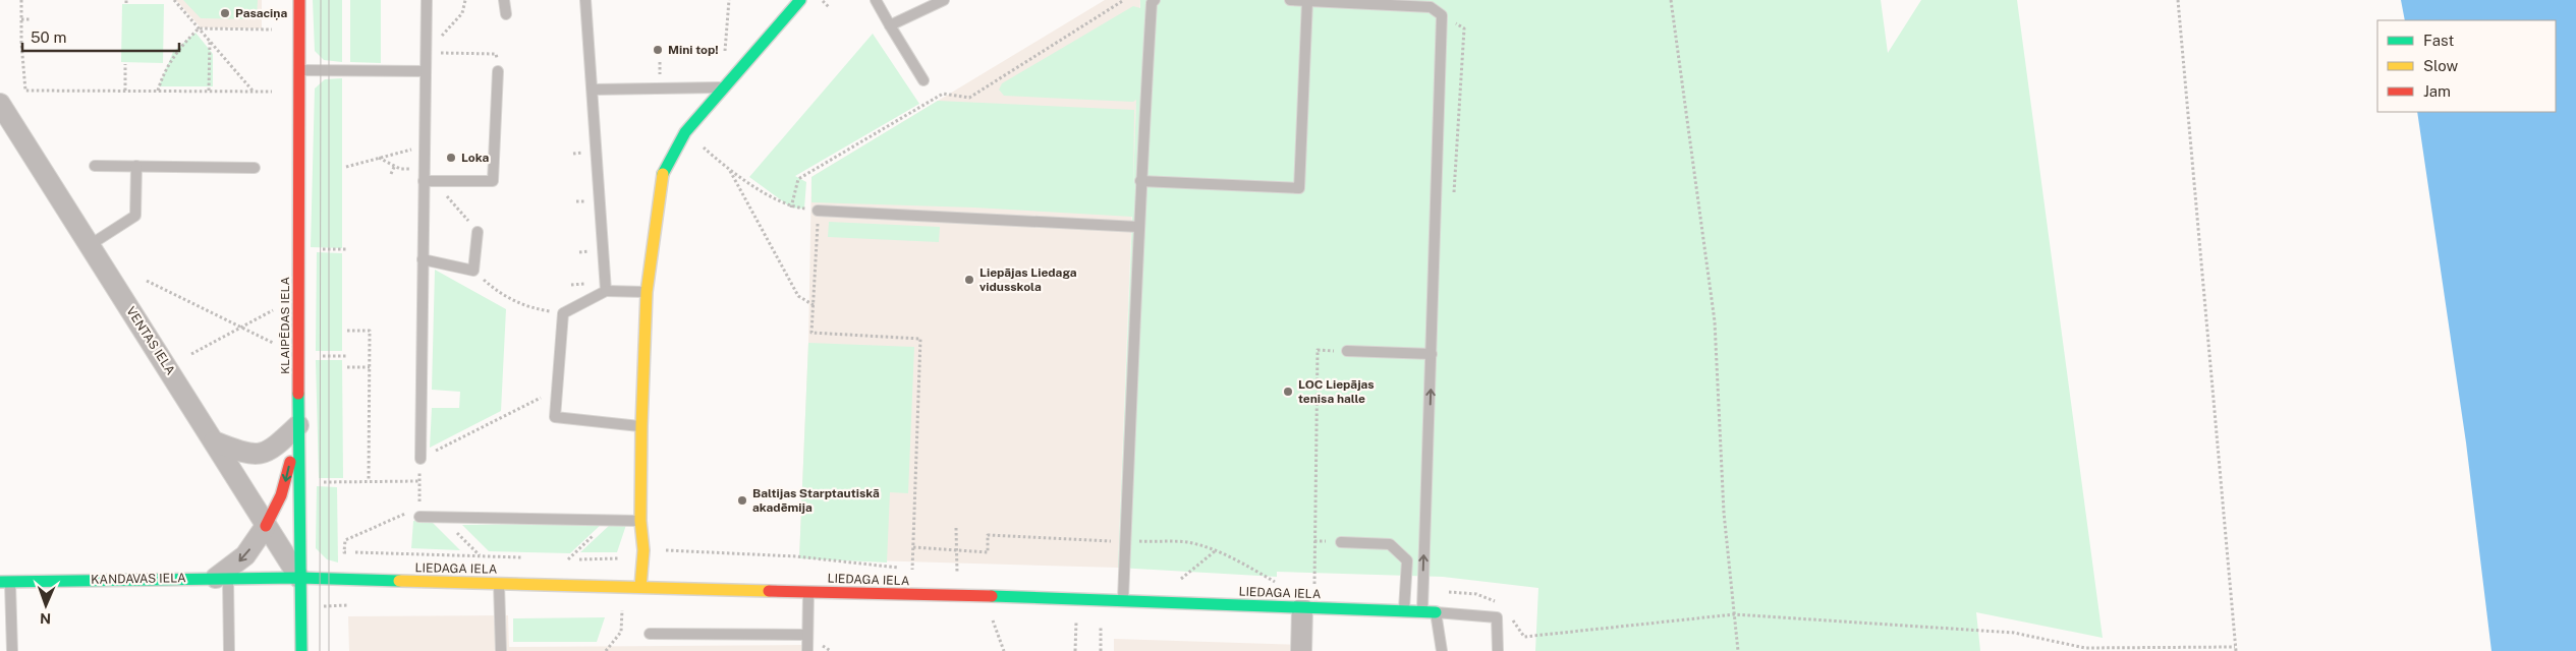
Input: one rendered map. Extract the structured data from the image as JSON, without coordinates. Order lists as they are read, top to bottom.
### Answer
{
  "streets": {
    "street": [
      "KLAIPĒDAS IELA",
      "VENTAS IELA",
      "LIEDAGA IELA",
      "KANDAVAS IELA"
    ]
  },
  "crossings": [
    ["KLAIPĒDAS IELA", "VENTAS IELA"],
    ["KLAIPĒDAS IELA", "LIEDAGA IELA"],
    ["KLAIPĒDAS IELA", "KANDAVAS IELA"],
    ["VENTAS IELA", "LIEDAGA IELA"],
    ["VENTAS IELA", "KANDAVAS IELA"],
    ["LIEDAGA IELA", "KANDAVAS IELA"]
  ],
  "places": [
    "Pasaciņa",
    "Mini top!",
    "Loka",
    "Liepājas Liedaga vidusskola",
    "LOC Liepājas tenisa halle",
    "Baltijas Starptautiskā akadēmija"
  ],
  "legend": ["Fast", "Slow", "Jam"],
  "scale_bar": "50 m",
  "north": "bottom"
}
